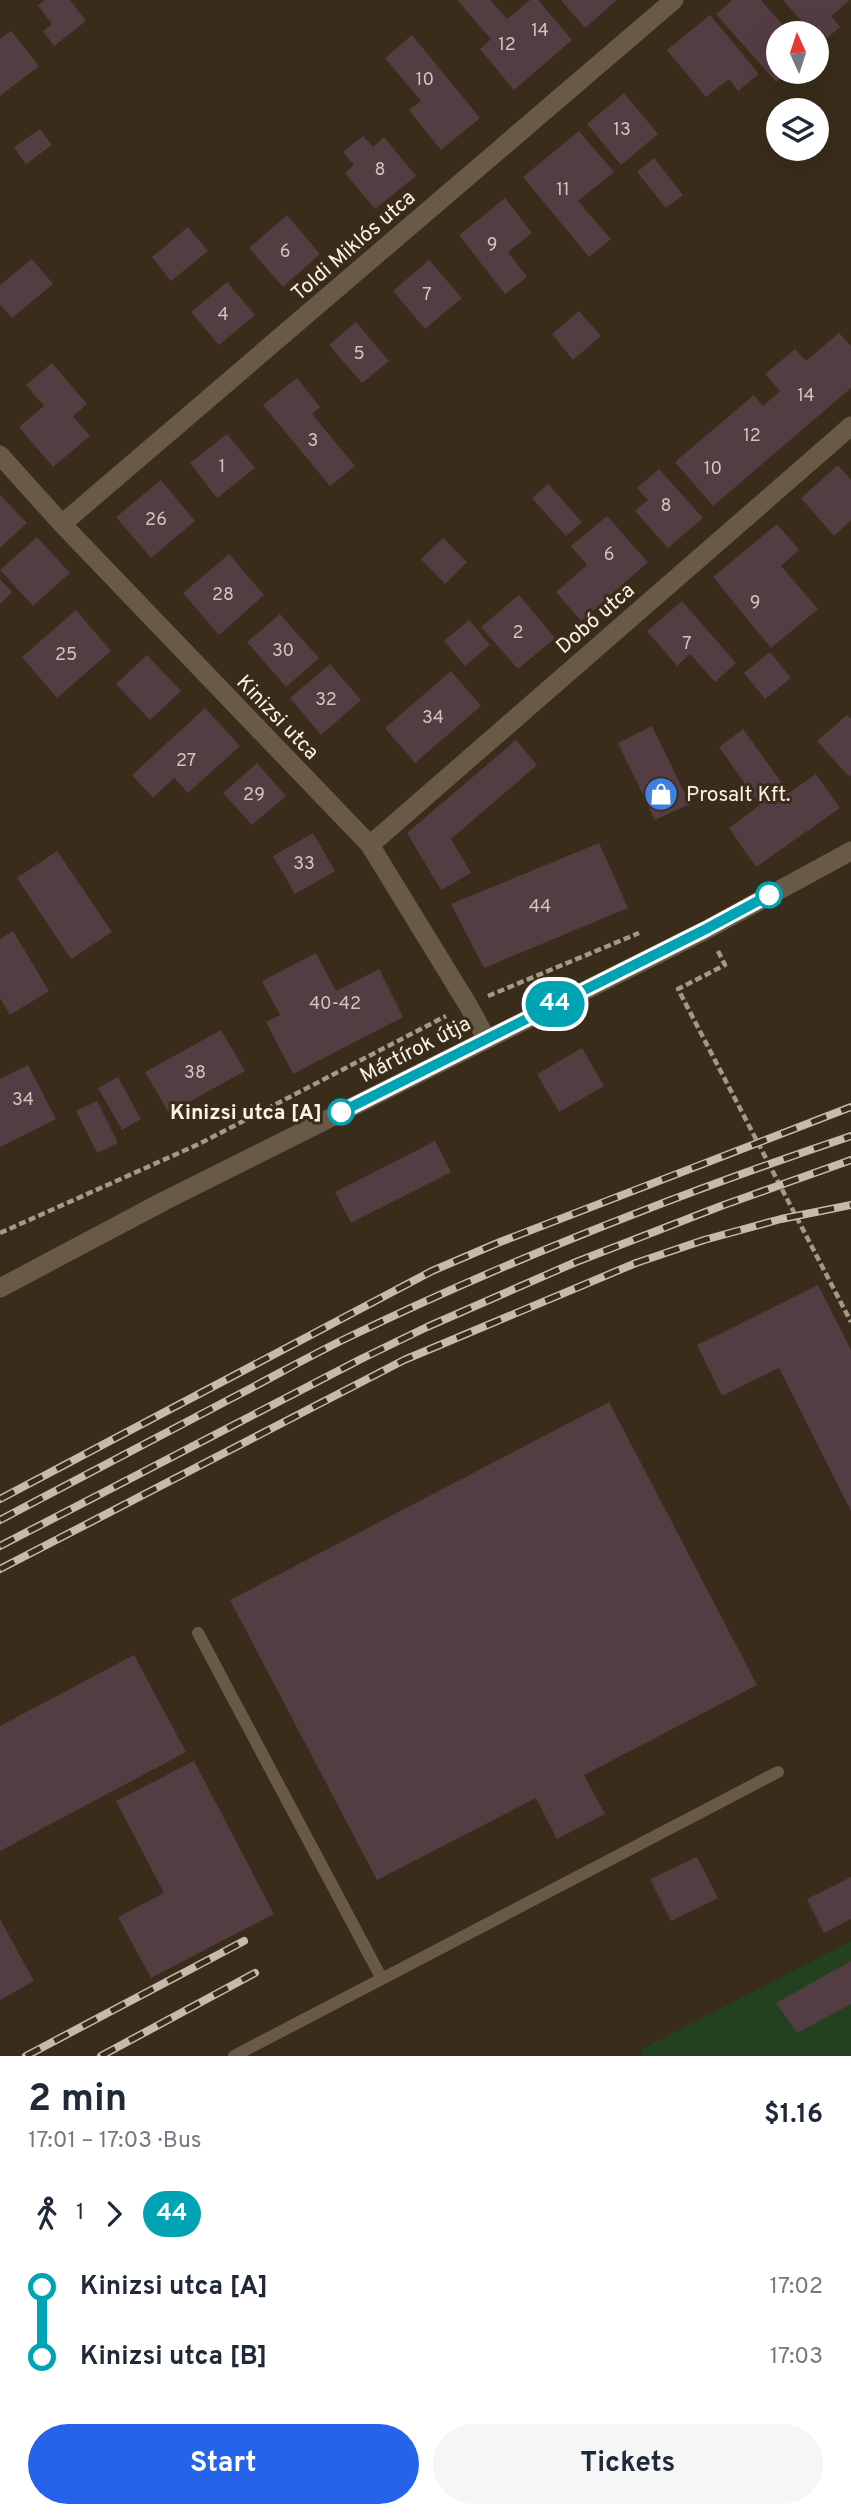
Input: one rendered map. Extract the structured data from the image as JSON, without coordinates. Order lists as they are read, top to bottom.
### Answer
{
  "streets": {
    "street": [
      "Toldi Miklós utca",
      "Dobó utca",
      "Kinizsi utca",
      "Mártírok útja"
    ]
  },
  "crossings": [
    ["Toldi Miklós utca", "Kinizsi utca"],
    ["Dobó utca", "Kinizsi utca"],
    ["Kinizsi utca", "Mártírok útja"]
  ],
  "places": {
    "shop": ["Prosalt Kft."],
    "other": ["Kinizsi utca [A]"]
  },
  "lines": ["bus line 44"],
  "house_numbers": [
    "14",
    "12",
    "10",
    "13",
    "8",
    "11",
    "9",
    "6",
    "7",
    "4",
    "5",
    "14",
    "12",
    "3",
    "1",
    "10",
    "8",
    "26",
    "6",
    "28",
    "9",
    "2",
    "7",
    "30",
    "25",
    "32",
    "34",
    "27",
    "29",
    "33",
    "44",
    "40-42",
    "38",
    "34"
  ],
  "north": "top",
  "page": {
    "on_map": "44",
    "heading": ["2 min", "17:01 – 17:03 · Bus", "$1.16"],
    "legs": ["1", "44"],
    "list": [
      {
        "name": "Kinizsi utca [A]",
        "value": "17:02"
      },
      {
        "name": "Kinizsi utca [B]",
        "value": "17:03"
      }
    ],
    "buttons": ["Start", "Tickets"]
  }
}
